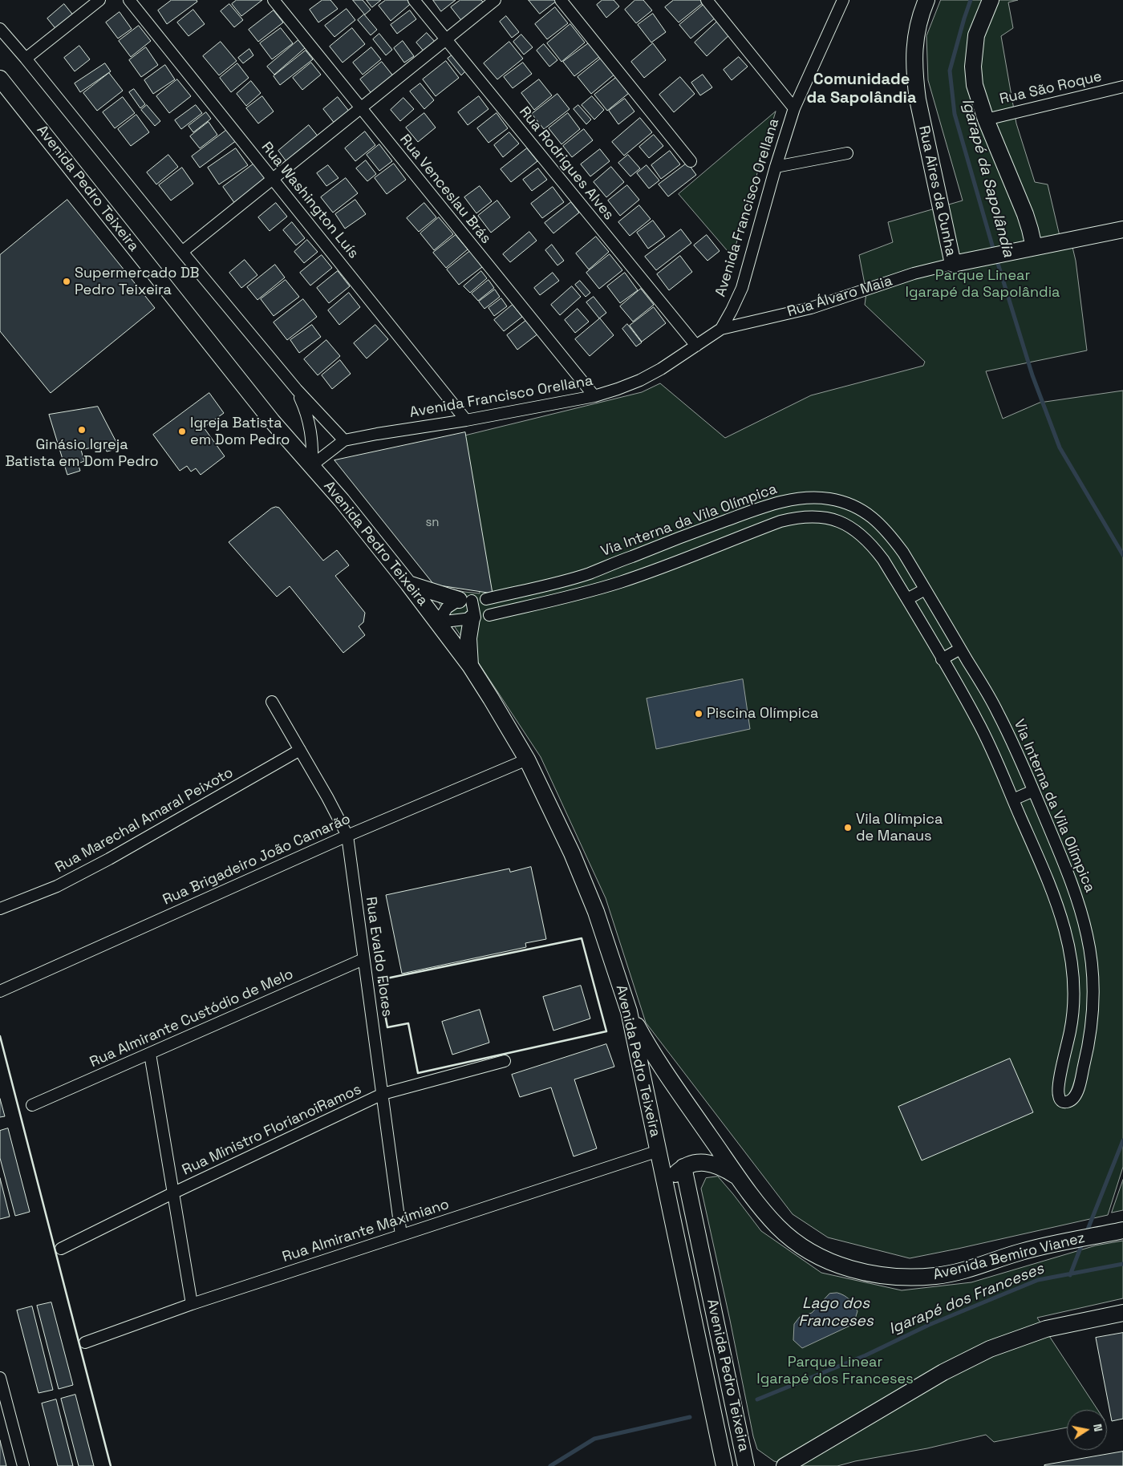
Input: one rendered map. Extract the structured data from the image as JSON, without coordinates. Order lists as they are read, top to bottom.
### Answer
{
  "streets": {
    "street": [
      "Rua São Roque",
      "Rua Rodrigues Alves",
      "Avenida Pedro Teixeira",
      "Rua Venceslau Brás",
      "Rua Aires da Cunha",
      "Rua Washington Luís",
      "Avenida Francisco Orellana",
      "Rua Álvaro Maia",
      "Via Interna da Vila Olímpica",
      "Rua Marechal Amaral Peixoto",
      "Rua Brigadeiro João Camarão",
      "Rua Evaldo Flores",
      "Rua Almirante Custódio de Melo",
      "Rua Ministro FlorianoiRamos",
      "Rua Almirante Maximiano",
      "Avenida Bemiro Vianez"
    ]
  },
  "crossings": [
    ["Rua Rodrigues Alves", "Avenida Francisco Orellana"],
    ["Avenida Pedro Teixeira", "Avenida Francisco Orellana"],
    ["Avenida Pedro Teixeira", "Rua Brigadeiro João Camarão"],
    ["Avenida Pedro Teixeira", "Rua Almirante Maximiano"],
    ["Avenida Pedro Teixeira", "Avenida Bemiro Vianez"],
    ["Rua Venceslau Brás", "Avenida Francisco Orellana"],
    ["Rua Aires da Cunha", "Rua Álvaro Maia"],
    ["Rua Washington Luís", "Avenida Francisco Orellana"],
    ["Avenida Francisco Orellana", "Rua Álvaro Maia"],
    ["Rua Marechal Amaral Peixoto", "Rua Evaldo Flores"],
    ["Rua Brigadeiro João Camarão", "Rua Evaldo Flores"],
    ["Rua Evaldo Flores", "Rua Almirante Custódio de Melo"],
    ["Rua Evaldo Flores", "Rua Ministro FlorianoiRamos"],
    ["Rua Evaldo Flores", "Rua Almirante Maximiano"]
  ],
  "districts": ["Comunidade da Sapolândia"],
  "water": ["Igarapé da Sapolândia", "Igarapé dos Franceses", "Lago dos Franceses"],
  "parks": ["Parque Linear Igarapé da Sapolândia", "Parque Linear Igarapé dos Franceses"],
  "places": [
    "Supermercado DB Pedro Teixeira",
    "Ginásio Igreja Batista em Dom Pedro",
    "Igreja Batista em Dom Pedro",
    "Piscina Olímpica",
    "Vila Olímpica de Manaus"
  ],
  "house_numbers": ["sn"],
  "north": "right"
}
